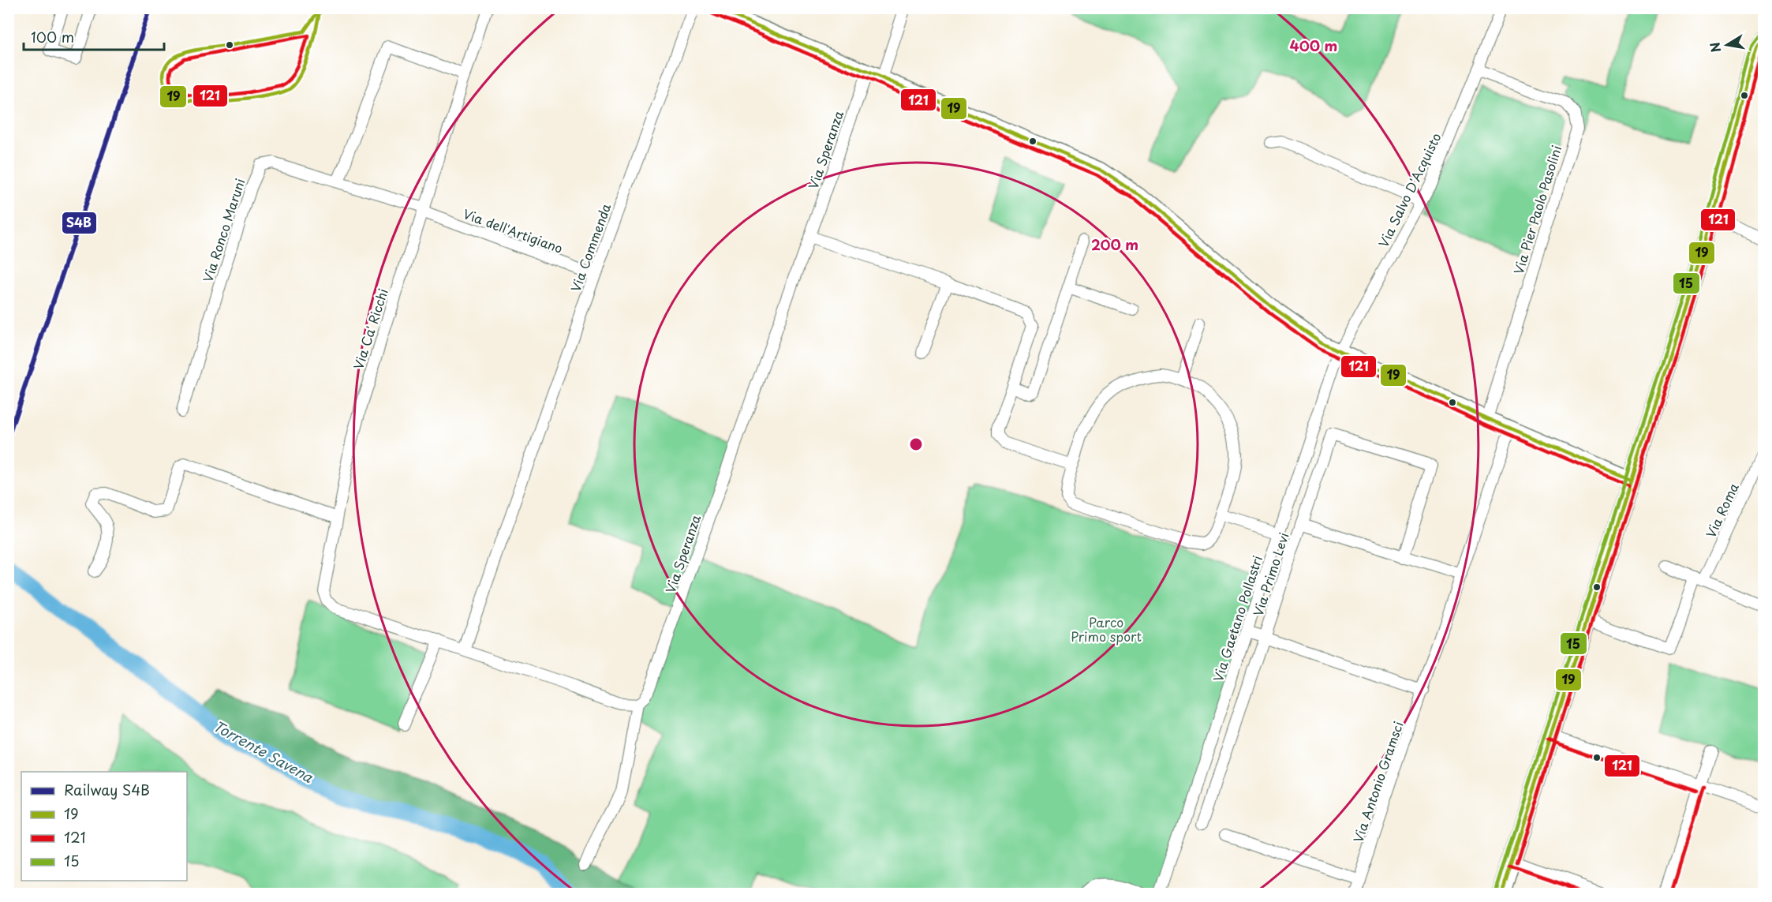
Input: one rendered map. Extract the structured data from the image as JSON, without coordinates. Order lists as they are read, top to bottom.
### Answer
{
  "streets": {
    "street": [
      "Via Speranza",
      "Via Salvo D'Acquisto",
      "Via Pier Paolo Pasolini",
      "Via Ronco Maruni",
      "Via dell'Artigiano",
      "Via Commenda",
      "Via Ca' Ricchi",
      "Via Roma",
      "Via Primo Levi",
      "Via Gaetano Pollastri",
      "Via Antonio Gramsci"
    ]
  },
  "crossings": [
    ["Via Salvo D'Acquisto", "Via Pier Paolo Pasolini"],
    ["Via Salvo D'Acquisto", "Via Gaetano Pollastri"],
    ["Via Ronco Maruni", "Via dell'Artigiano"],
    ["Via Ronco Maruni", "Via Ca' Ricchi"],
    ["Via dell'Artigiano", "Via Commenda"],
    ["Via dell'Artigiano", "Via Ca' Ricchi"]
  ],
  "water": ["Torrente Savena"],
  "parks": ["Parco Primo sport"],
  "lines": [
    "rail line S4B",
    "transit line 19",
    "transit line 121",
    "transit line 15"
  ],
  "legend": [
    "Railway S4B",
    "19",
    "121",
    "15"
  ],
  "scale_bar": "100 m",
  "north": "left",
  "rings": ["400 m", "200 m"]
}
